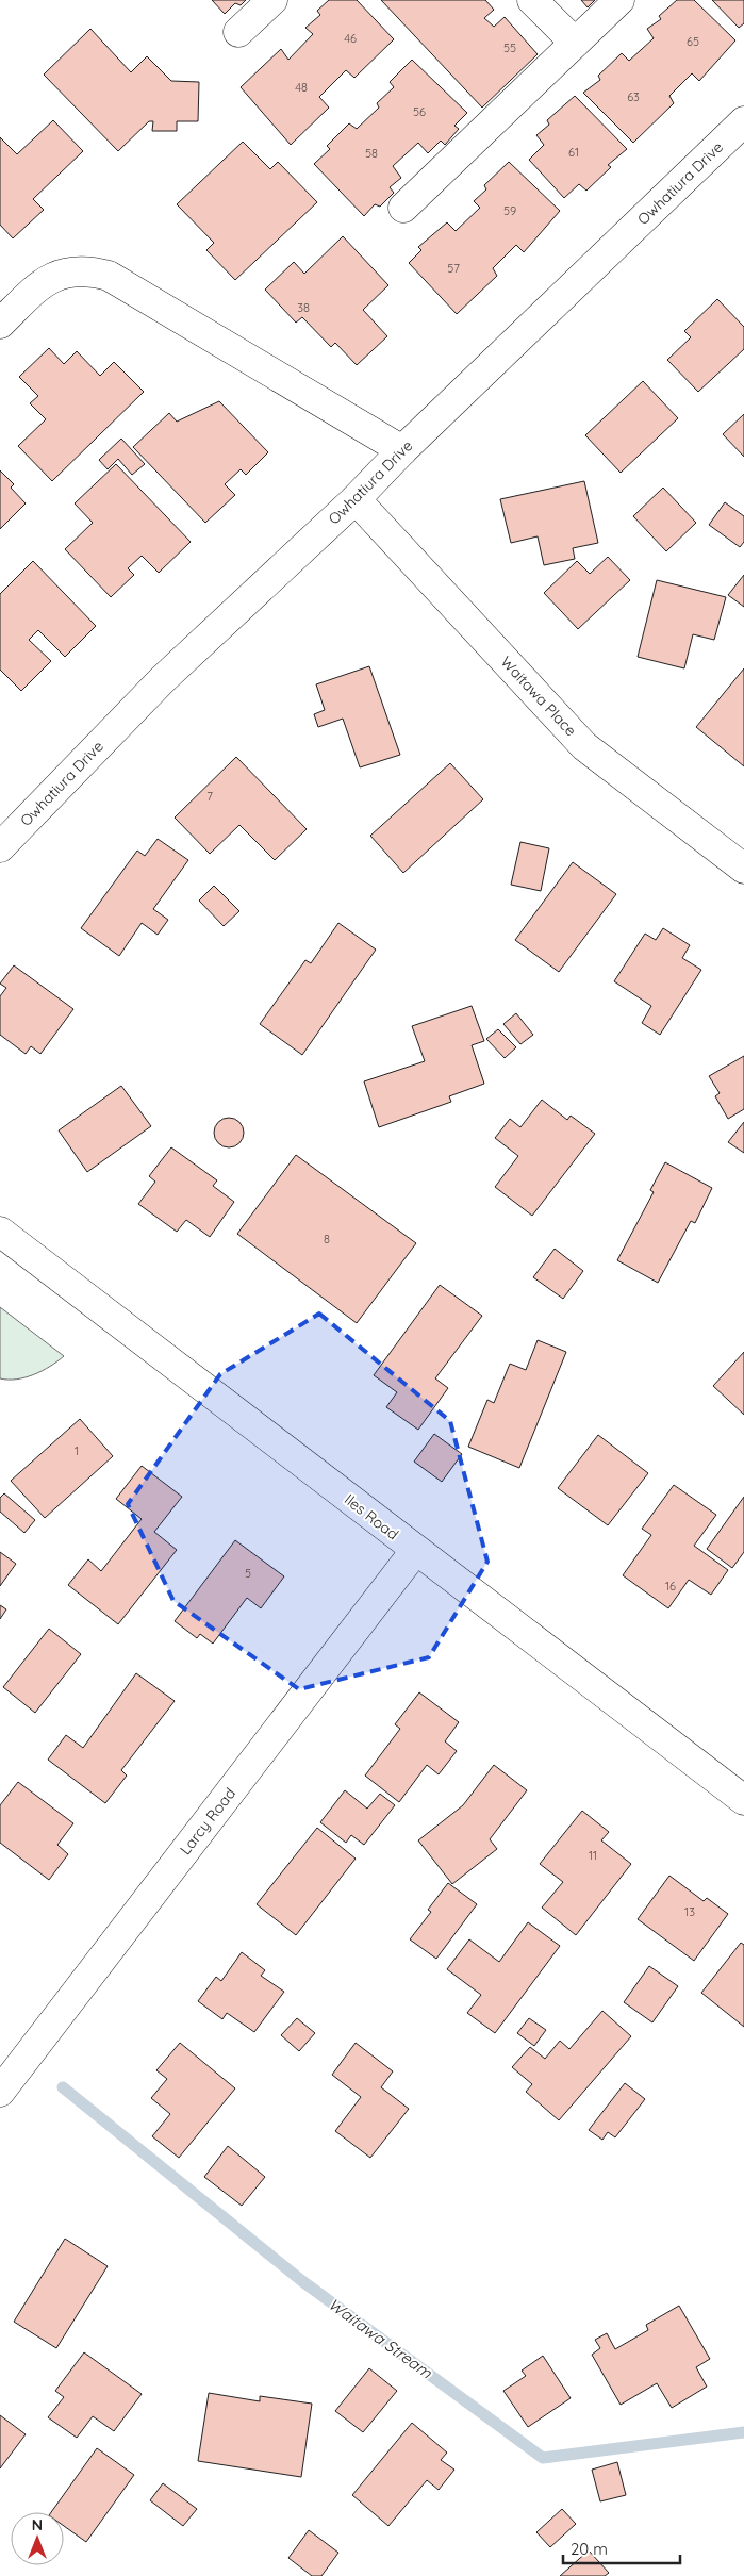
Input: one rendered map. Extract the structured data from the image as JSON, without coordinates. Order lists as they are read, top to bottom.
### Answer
{
  "streets": {
    "street": [
      "Owhatiura Drive",
      "Waitawa Place",
      "Iles Road",
      "Larcy Road"
    ]
  },
  "crossings": [
    ["Owhatiura Drive", "Waitawa Place"],
    ["Iles Road", "Larcy Road"]
  ],
  "water": ["Waitawa Stream"],
  "house_numbers": [
    "46",
    "65",
    "55",
    "48",
    "63",
    "56",
    "61",
    "58",
    "59",
    "57",
    "38",
    "7",
    "8",
    "1",
    "5",
    "16",
    "11",
    "13"
  ],
  "scale_bar": "20 m",
  "north": "top"
}
